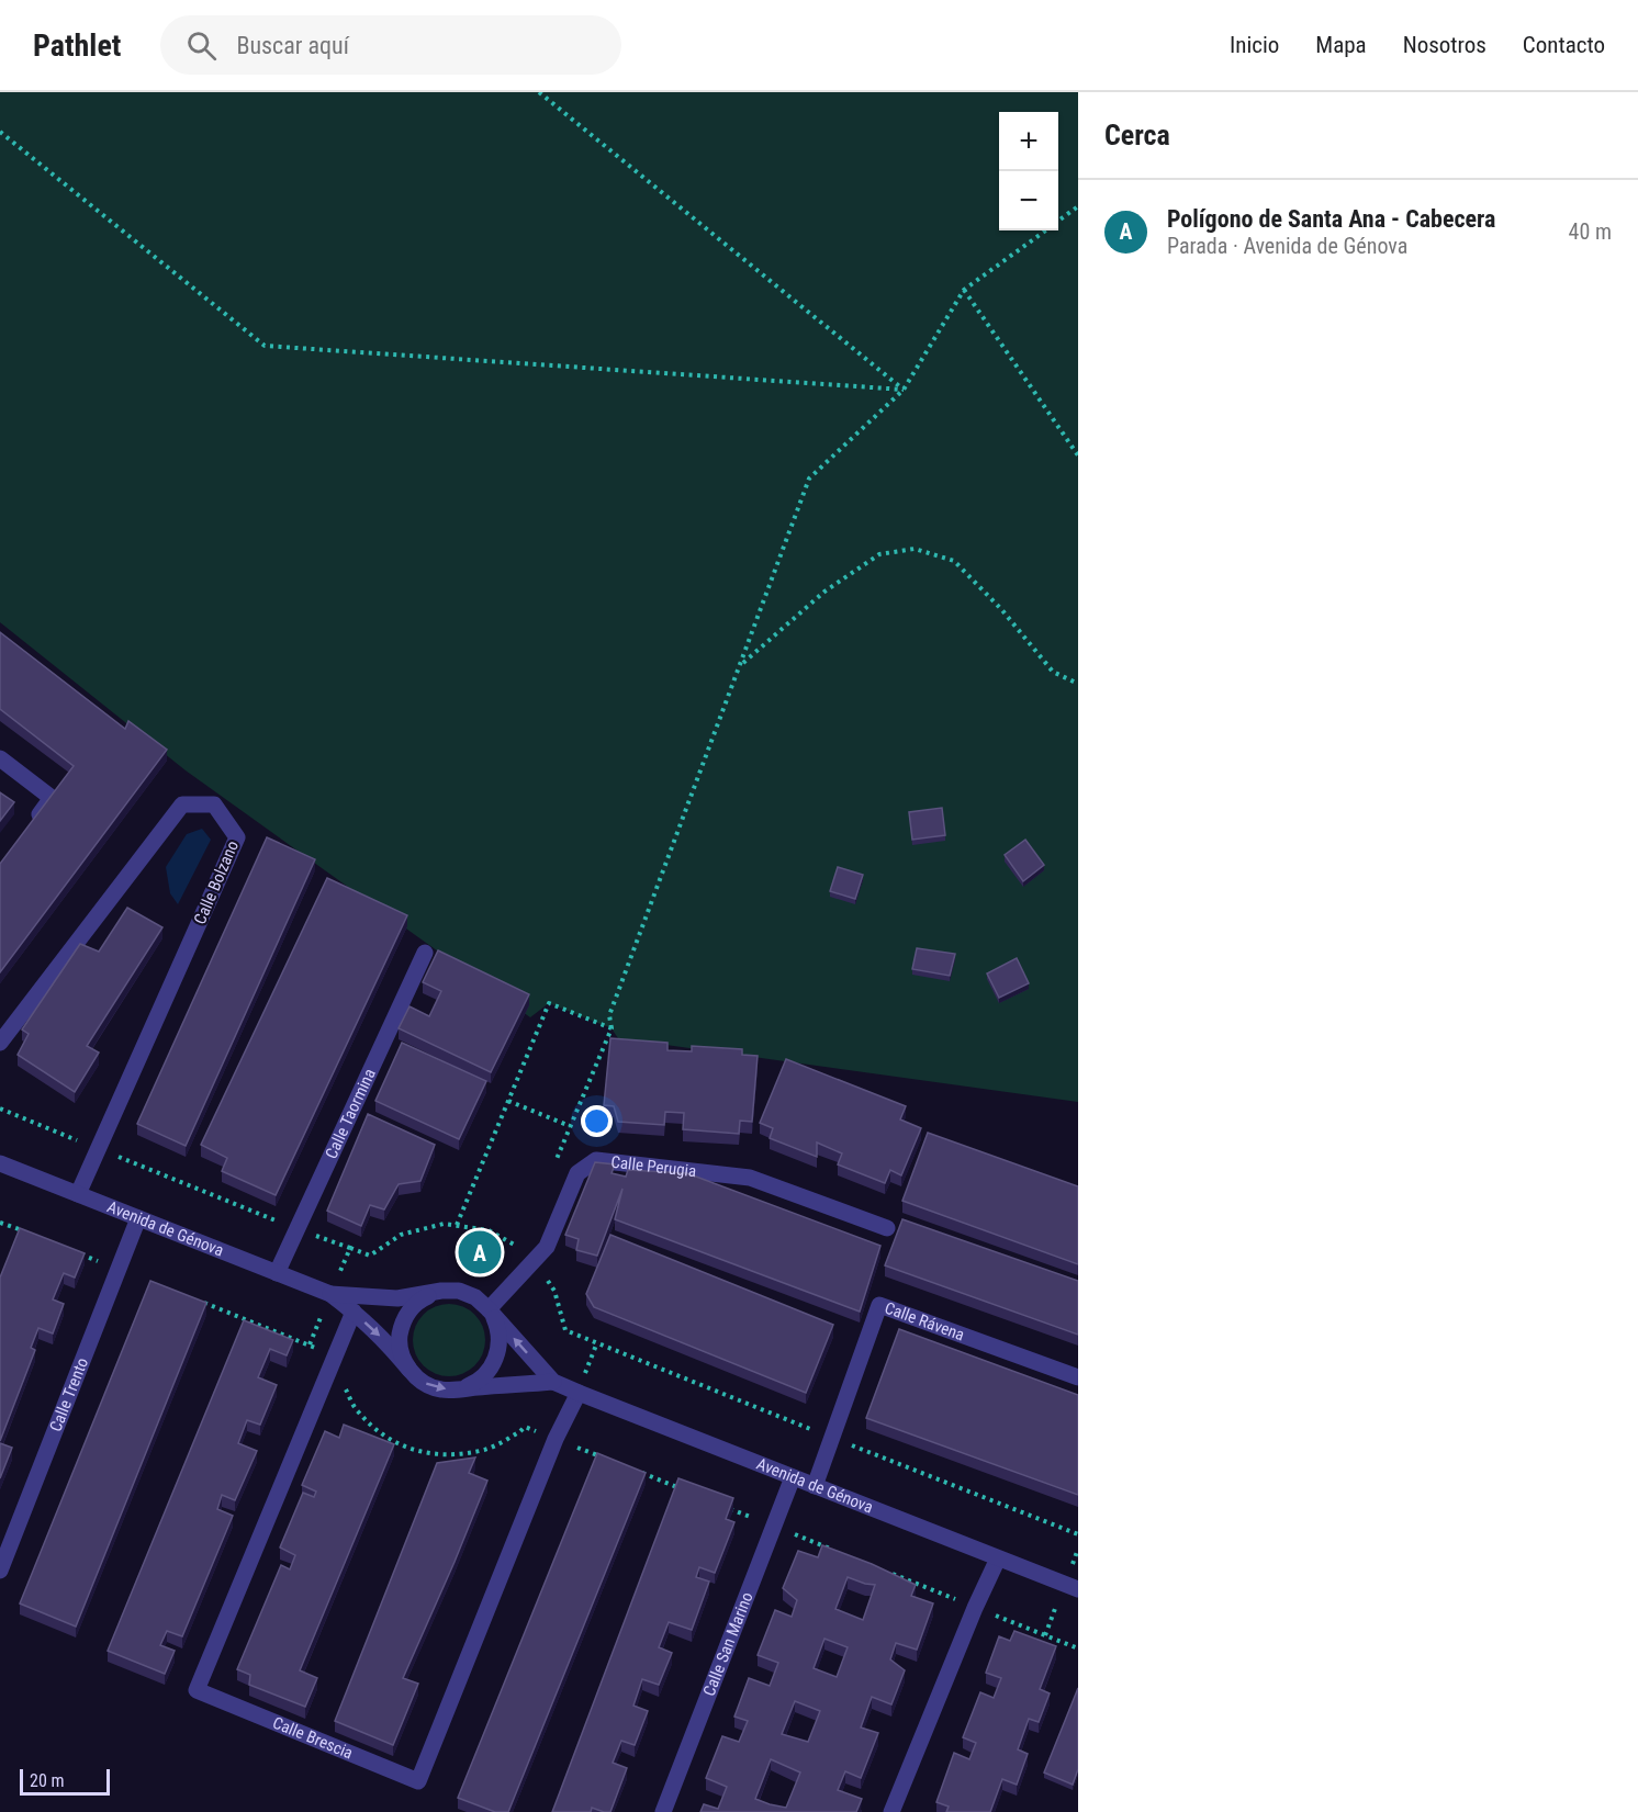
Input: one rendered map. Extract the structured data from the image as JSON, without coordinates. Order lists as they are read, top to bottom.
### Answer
{
  "streets": {
    "street": [
      "Calle Bolzano",
      "Calle Taormina",
      "Calle Perugia",
      "Avenida de Génova",
      "Calle Rávena",
      "Calle Trento",
      "Calle San Marino",
      "Calle Brescia"
    ]
  },
  "crossings": [
    ["Calle Bolzano", "Avenida de Génova"],
    ["Calle Taormina", "Avenida de Génova"],
    ["Calle Perugia", "Avenida de Génova"],
    ["Avenida de Génova", "Calle Rávena"],
    ["Avenida de Génova", "Calle Trento"],
    ["Avenida de Génova", "Calle San Marino"],
    ["Avenida de Génova", "Calle Brescia"]
  ],
  "scale_bar": "20 m",
  "page": {
    "header": "Pathlet",
    "search": "Buscar aquí",
    "nav": [
      "Inicio",
      "Mapa",
      "Nosotros",
      "Contacto"
    ],
    "heading": "Cerca",
    "map_buttons": ["+", "−"],
    "list": [
      {
        "mark": "A",
        "name": "Polígono de Santa Ana - Cabecera",
        "note": "Parada · Avenida de Génova",
        "value": "40 m"
      }
    ],
    "pins": "A",
    "scale": "20 m"
  }
}
